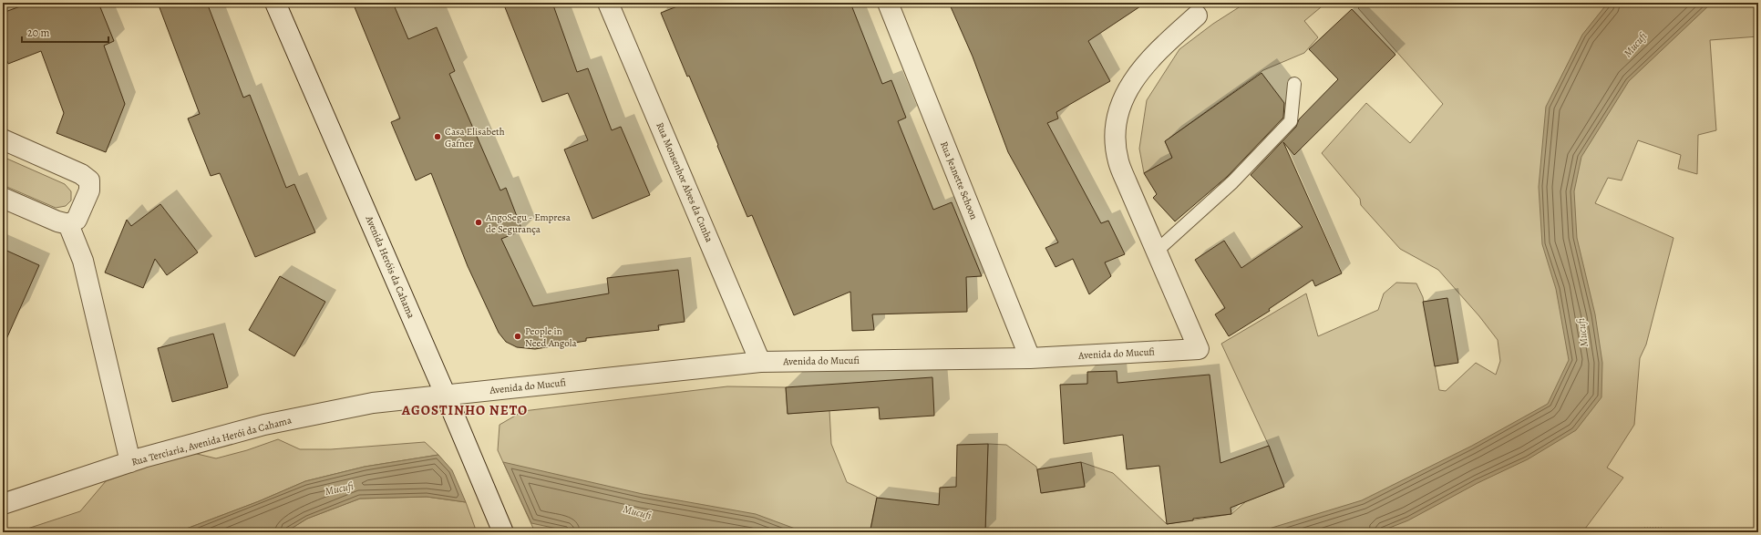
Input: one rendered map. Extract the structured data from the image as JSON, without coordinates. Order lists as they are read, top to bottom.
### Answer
{
  "streets": {
    "street": [
      "Rua Jeanette Schoon",
      "Rua Monsenhor Alves da Cunha",
      "Avenida Heróis da Cahama",
      "Avenida do Mucufi",
      "Rua Terciaria, Avenida Herói da Cahama"
    ]
  },
  "crossings": [
    ["Rua Jeanette Schoon", "Avenida do Mucufi"],
    ["Rua Monsenhor Alves da Cunha", "Avenida do Mucufi"],
    ["Avenida Heróis da Cahama", "Avenida do Mucufi"],
    ["Avenida Heróis da Cahama", "Rua Terciaria, Avenida Herói da Cahama"],
    ["Avenida do Mucufi", "Rua Terciaria, Avenida Herói da Cahama"]
  ],
  "districts": ["AGOSTINHO NETO"],
  "water": ["Mucufi"],
  "places": ["Casa Elisabeth Gafner", "AngoSegu - Empresa de Segurança", "People in Need Angola"],
  "scale_bar": "20 m"
}
